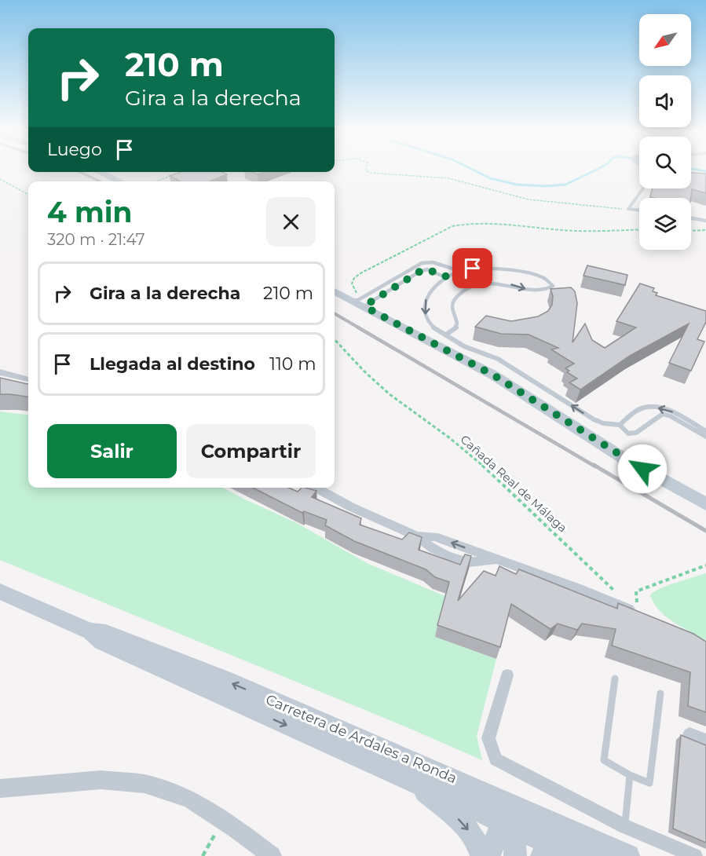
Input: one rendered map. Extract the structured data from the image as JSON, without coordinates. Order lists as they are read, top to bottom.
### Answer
{
  "streets": {
    "main road": ["Carretera de Ardales a Ronda"],
    "path": ["Cañada Real de Málaga"]
  },
  "north": "bottom left",
  "page": {
    "turn": ["210 m", "Gira a la derecha"],
    "then": "Luego",
    "heading": ["4 min", "320 m · 21:47"],
    "list": [
      {
        "name": "Gira a la derecha",
        "value": "210 m"
      },
      {
        "name": "Llegada al destino",
        "value": "110 m"
      }
    ],
    "buttons": ["Salir", "Compartir"]
  }
}
